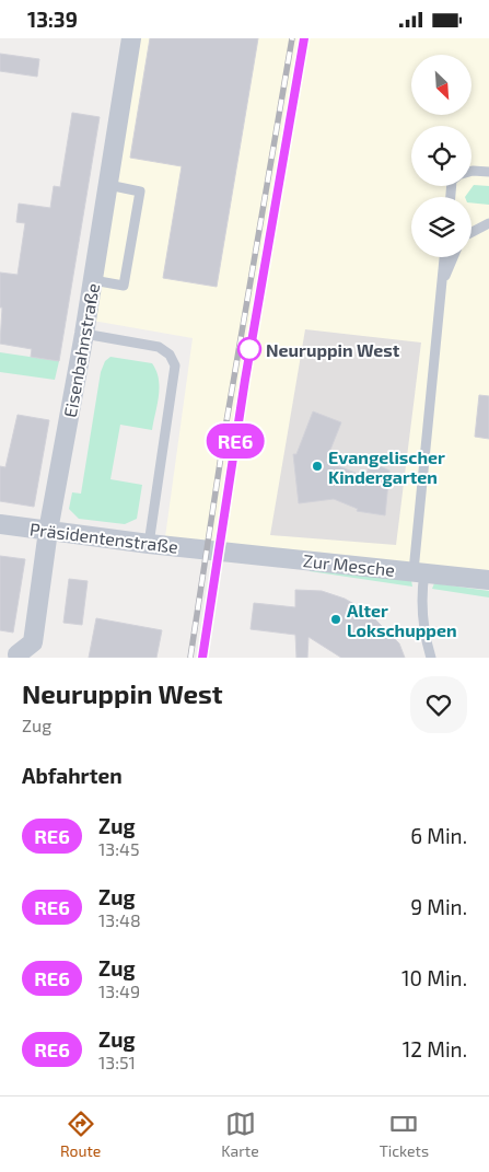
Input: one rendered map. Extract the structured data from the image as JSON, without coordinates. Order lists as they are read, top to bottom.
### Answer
{
  "streets": {
    "street": ["Eisenbahnstraße", "Präsidentenstraße", "Zur Mesche"]
  },
  "crossings": [
    ["Eisenbahnstraße", "Präsidentenstraße"],
    ["Präsidentenstraße", "Zur Mesche"]
  ],
  "places": ["Neuruppin West", "Evangelischer Kindergarten", "Alter Lokschuppen"],
  "north": "bottom right",
  "page": {
    "status": "13:39",
    "on_map": "RE6",
    "heading": [
      ["Neuruppin West", "Zug"],
      "Abfahrten"
    ],
    "list": [
      {
        "mark": "RE6",
        "name": "Zug",
        "note": "13:45",
        "value": "6 Min."
      },
      {
        "mark": "RE6",
        "name": "Zug",
        "note": "13:48",
        "value": "9 Min."
      },
      {
        "mark": "RE6",
        "name": "Zug",
        "note": "13:49",
        "value": "10 Min."
      },
      {
        "mark": "RE6",
        "name": "Zug",
        "note": "13:51",
        "value": "12 Min."
      }
    ],
    "tabs": ["Route", "Karte", "Tickets"]
  }
}
